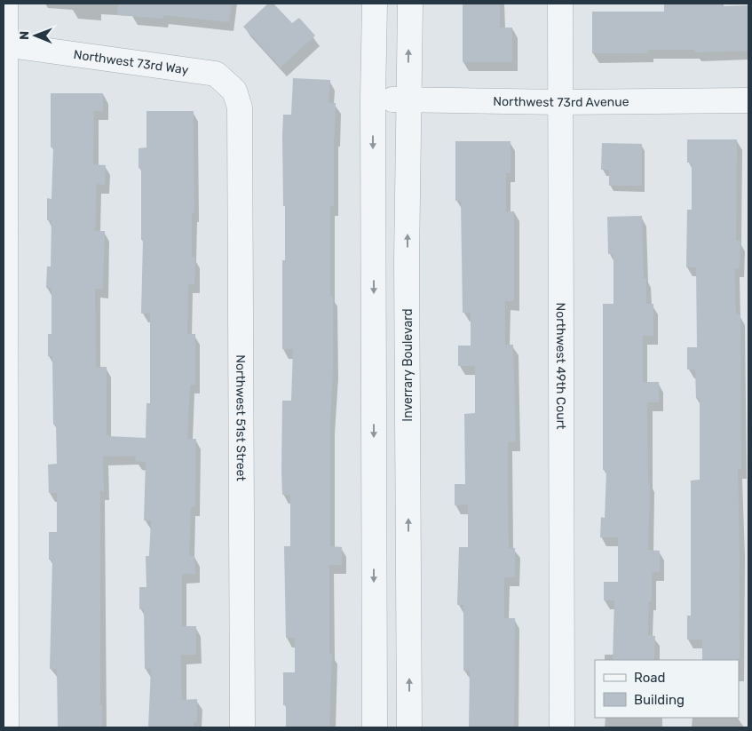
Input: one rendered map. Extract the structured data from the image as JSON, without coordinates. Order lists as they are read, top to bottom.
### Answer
{
  "streets": {
    "street": [
      "Northwest 73rd Way",
      "Northwest 73rd Avenue",
      "Inverrary Boulevard",
      "Northwest 49th Court",
      "Northwest 51st Street"
    ]
  },
  "crossings": [
    ["Northwest 73rd Way", "Northwest 51st Street"],
    ["Northwest 73rd Avenue", "Inverrary Boulevard"],
    ["Northwest 73rd Avenue", "Northwest 49th Court"]
  ],
  "legend": ["Road", "Building"],
  "north": "left"
}
